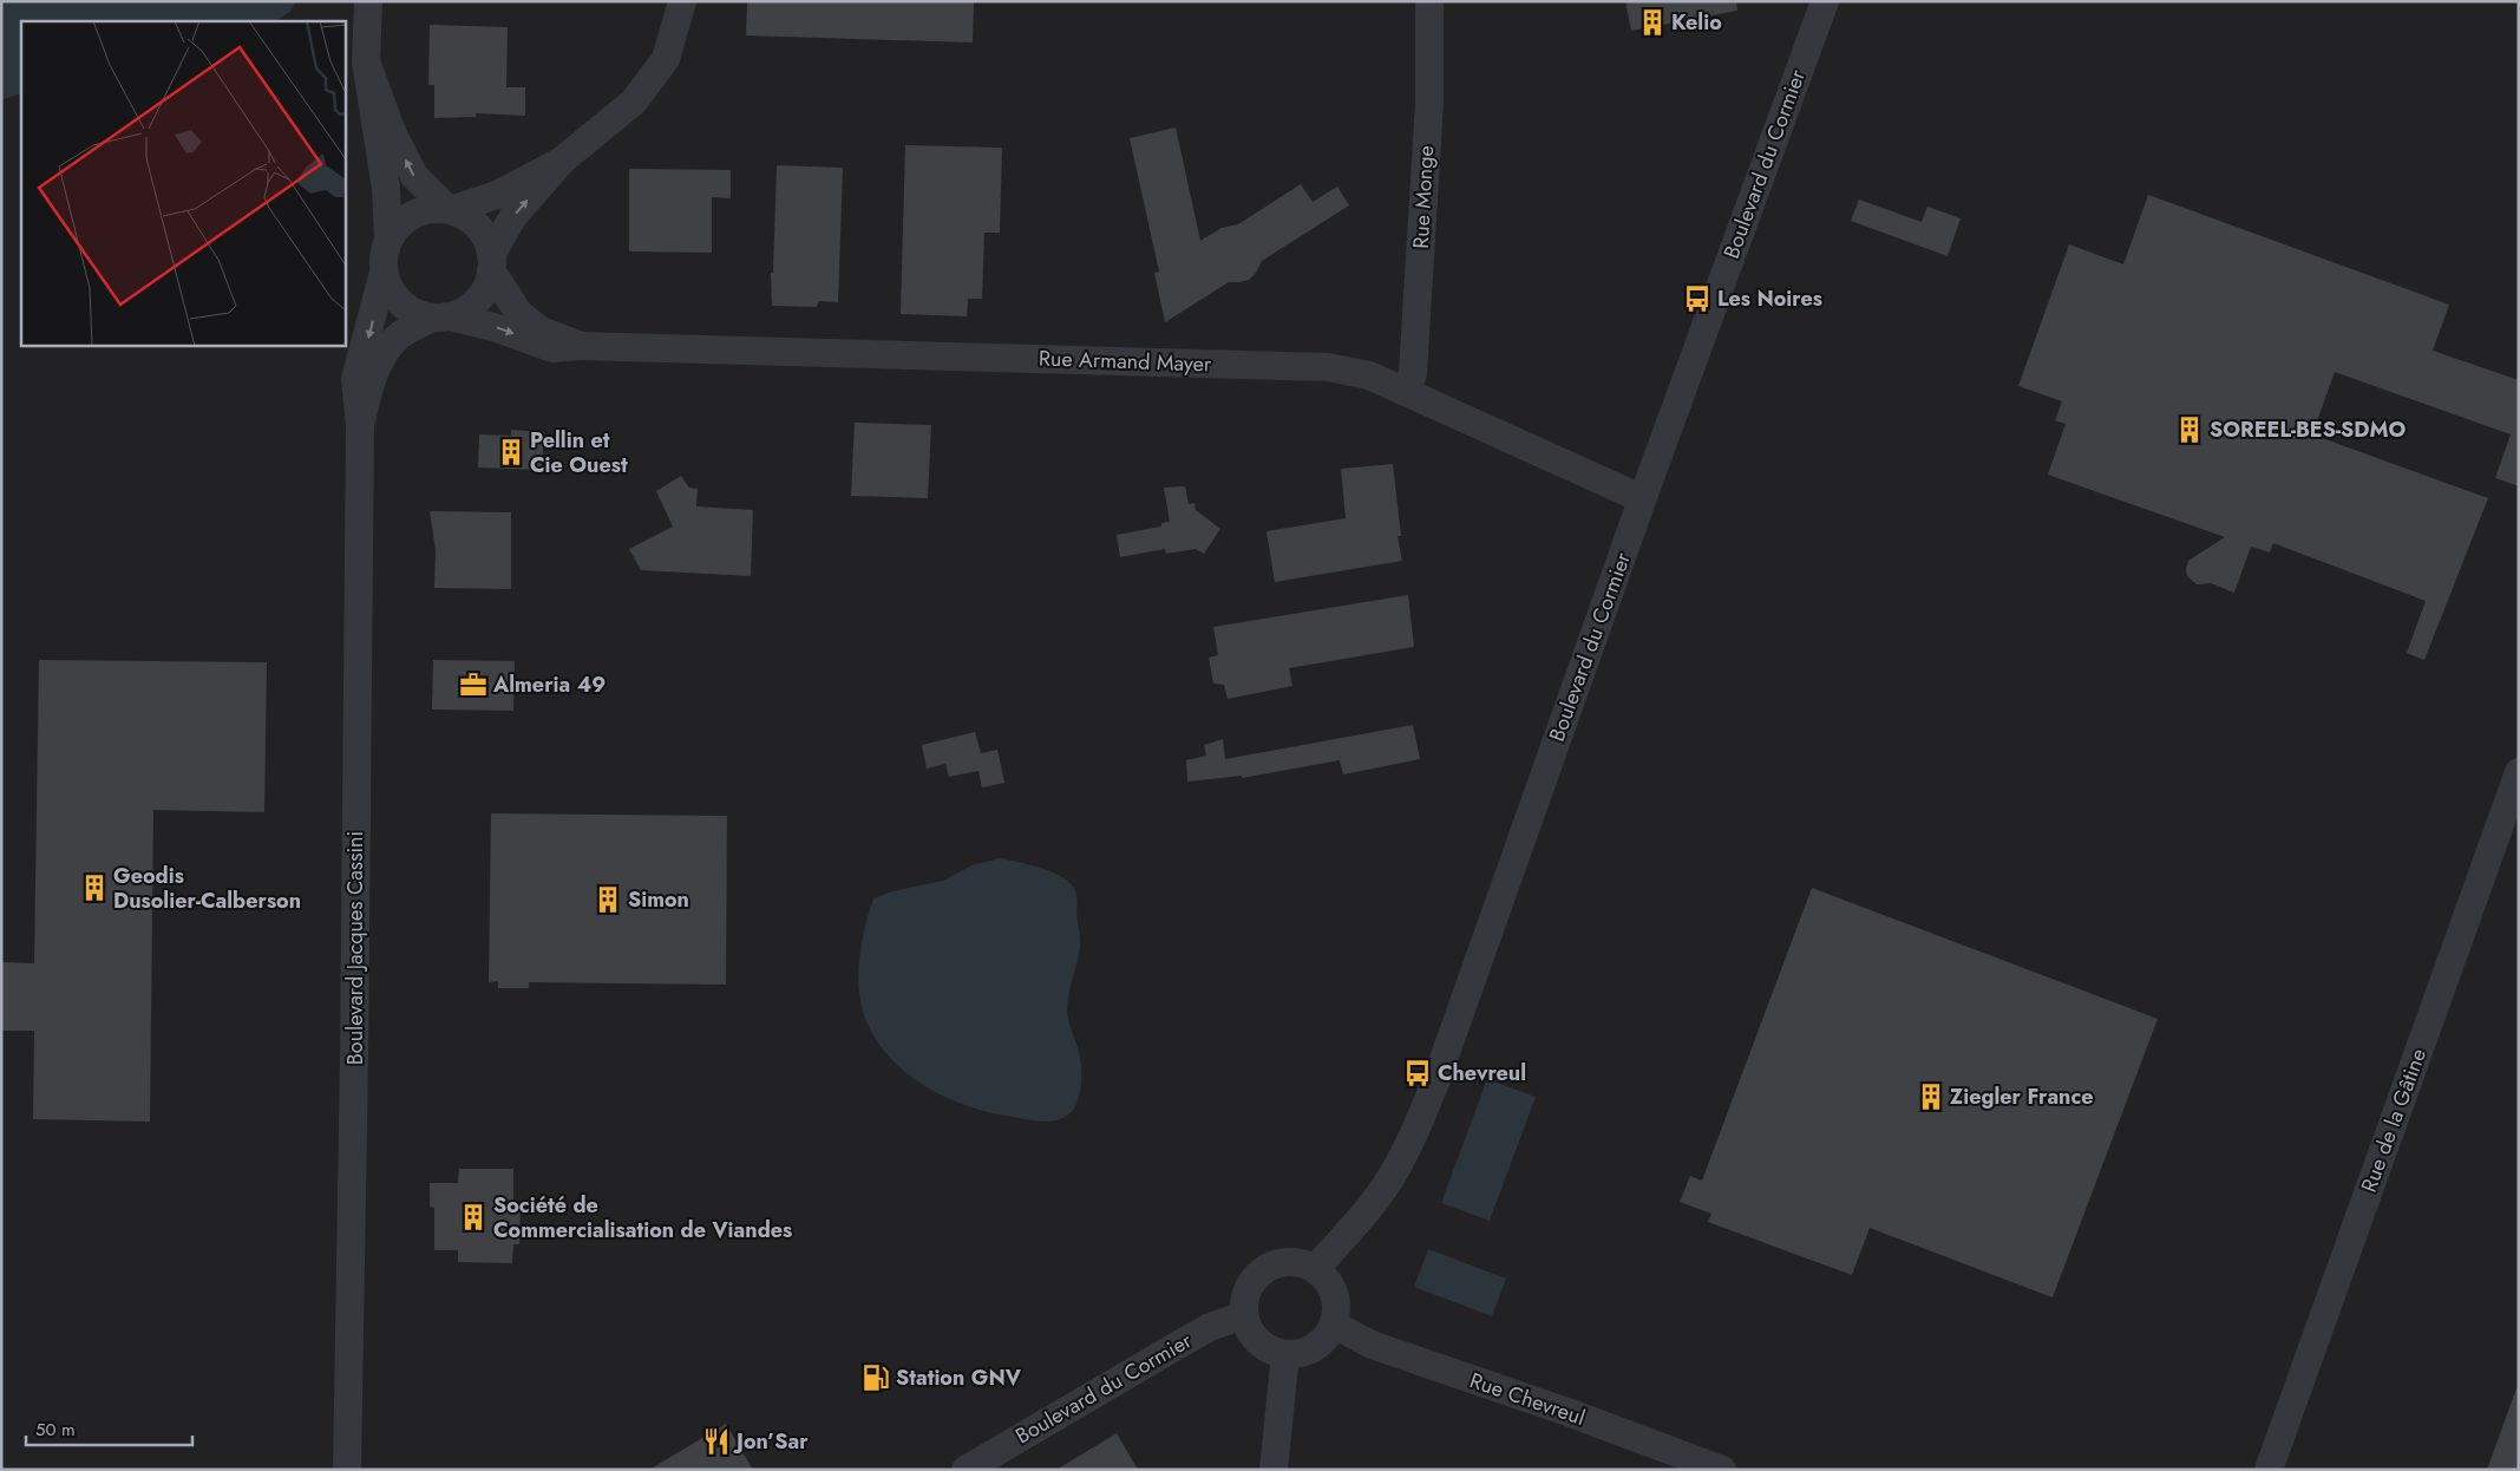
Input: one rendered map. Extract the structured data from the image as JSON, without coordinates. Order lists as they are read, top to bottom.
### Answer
{
  "streets": {
    "street": [
      "Boulevard du Cormier",
      "Rue Monge",
      "Rue Armand Mayer",
      "Boulevard Jacques Cassini",
      "Rue de la Gâtine",
      "Rue Chevreul"
    ]
  },
  "crossings": [
    ["Boulevard du Cormier", "Rue Armand Mayer"],
    ["Boulevard du Cormier", "Rue Chevreul"],
    ["Rue Monge", "Rue Armand Mayer"],
    ["Rue Armand Mayer", "Boulevard Jacques Cassini"]
  ],
  "places": {
    "building": [
      "Kelio",
      "SOREEL-BES-SDMO",
      "Pellin et Cie Ouest",
      "Geodis Dusolier-Calberson",
      "Simon",
      "Ziegler France",
      "Société de Commercialisation de Viandes"
    ],
    "bus stop": ["Les Noires", "Chevreul"],
    "office": ["Almeria 49"],
    "fuel station": ["Station GNV"],
    "restaurant": ["Jon’Sar"]
  },
  "scale_bar": "50 m"
}
